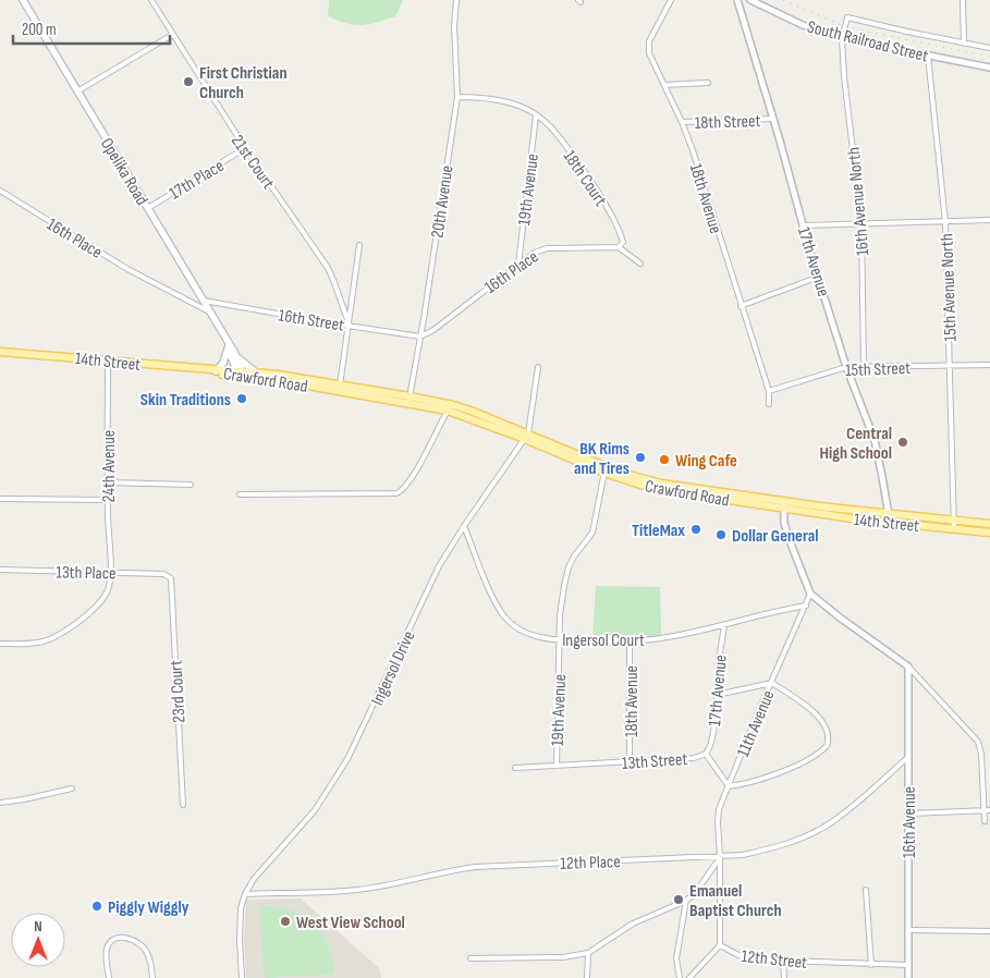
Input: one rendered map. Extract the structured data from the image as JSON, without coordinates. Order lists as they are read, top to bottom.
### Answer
{
  "streets": {
    "main road": ["Opelika Road", "14th Street", "Crawford Road"],
    "street": [
      "South Railroad Street",
      "18th Street",
      "21st Court",
      "18th Court",
      "17th Place",
      "19th Avenue",
      "18th Avenue",
      "20th Avenue",
      "16th Avenue North",
      "16th Place",
      "17th Avenue",
      "15th Avenue North",
      "16th Street",
      "15th Street",
      "24th Avenue",
      "13th Place",
      "Ingersol Court",
      "Ingersol Drive",
      "23rd Court",
      "11th Avenue",
      "13th Street",
      "16th Avenue",
      "12th Place",
      "12th Street"
    ]
  },
  "crossings": [
    ["South Railroad Street", "16th Avenue North"],
    ["South Railroad Street", "15th Avenue North"],
    ["18th Street", "18th Avenue"],
    ["18th Street", "17th Avenue"],
    ["21st Court", "17th Place"],
    ["21st Court", "16th Street"],
    ["Opelika Road", "17th Place"],
    ["Opelika Road", "16th Place"],
    ["Opelika Road", "16th Street"],
    ["Opelika Road", "Crawford Road"],
    ["18th Court", "19th Avenue"],
    ["18th Court", "16th Place"],
    ["19th Avenue", "16th Place"],
    ["19th Avenue", "Crawford Road"],
    ["19th Avenue", "Ingersol Court"],
    ["19th Avenue", "13th Street"],
    ["18th Avenue", "15th Street"],
    ["18th Avenue", "Ingersol Court"],
    ["18th Avenue", "13th Street"],
    ["20th Avenue", "16th Place"],
    ["20th Avenue", "16th Street"],
    ["20th Avenue", "Crawford Road"],
    ["16th Avenue North", "15th Street"],
    ["16th Place", "16th Street"],
    ["17th Avenue", "14th Street"],
    ["17th Avenue", "15th Street"],
    ["17th Avenue", "Ingersol Court"],
    ["17th Avenue", "13th Street"],
    ["15th Avenue North", "14th Street"],
    ["15th Avenue North", "15th Street"],
    ["14th Street", "Crawford Road"],
    ["14th Street", "24th Avenue"],
    ["Crawford Road", "Ingersol Drive"],
    ["24th Avenue", "13th Place"],
    ["13th Place", "23rd Court"],
    ["Ingersol Court", "Ingersol Drive"],
    ["Ingersol Court", "11th Avenue"],
    ["Ingersol Drive", "12th Place"],
    ["11th Avenue", "13th Street"],
    ["11th Avenue", "12th Place"],
    ["16th Avenue", "12th Place"],
    ["16th Avenue", "12th Street"]
  ],
  "places": [
    "First Christian Church",
    "Skin Traditions",
    "Central High School",
    "BK Rims and Tires",
    "Wing Cafe",
    "TitleMax",
    "Dollar General",
    "Emanuel Baptist Church",
    "Piggly Wiggly",
    "West View School"
  ],
  "scale_bar": "200 m",
  "north": "top"
}
